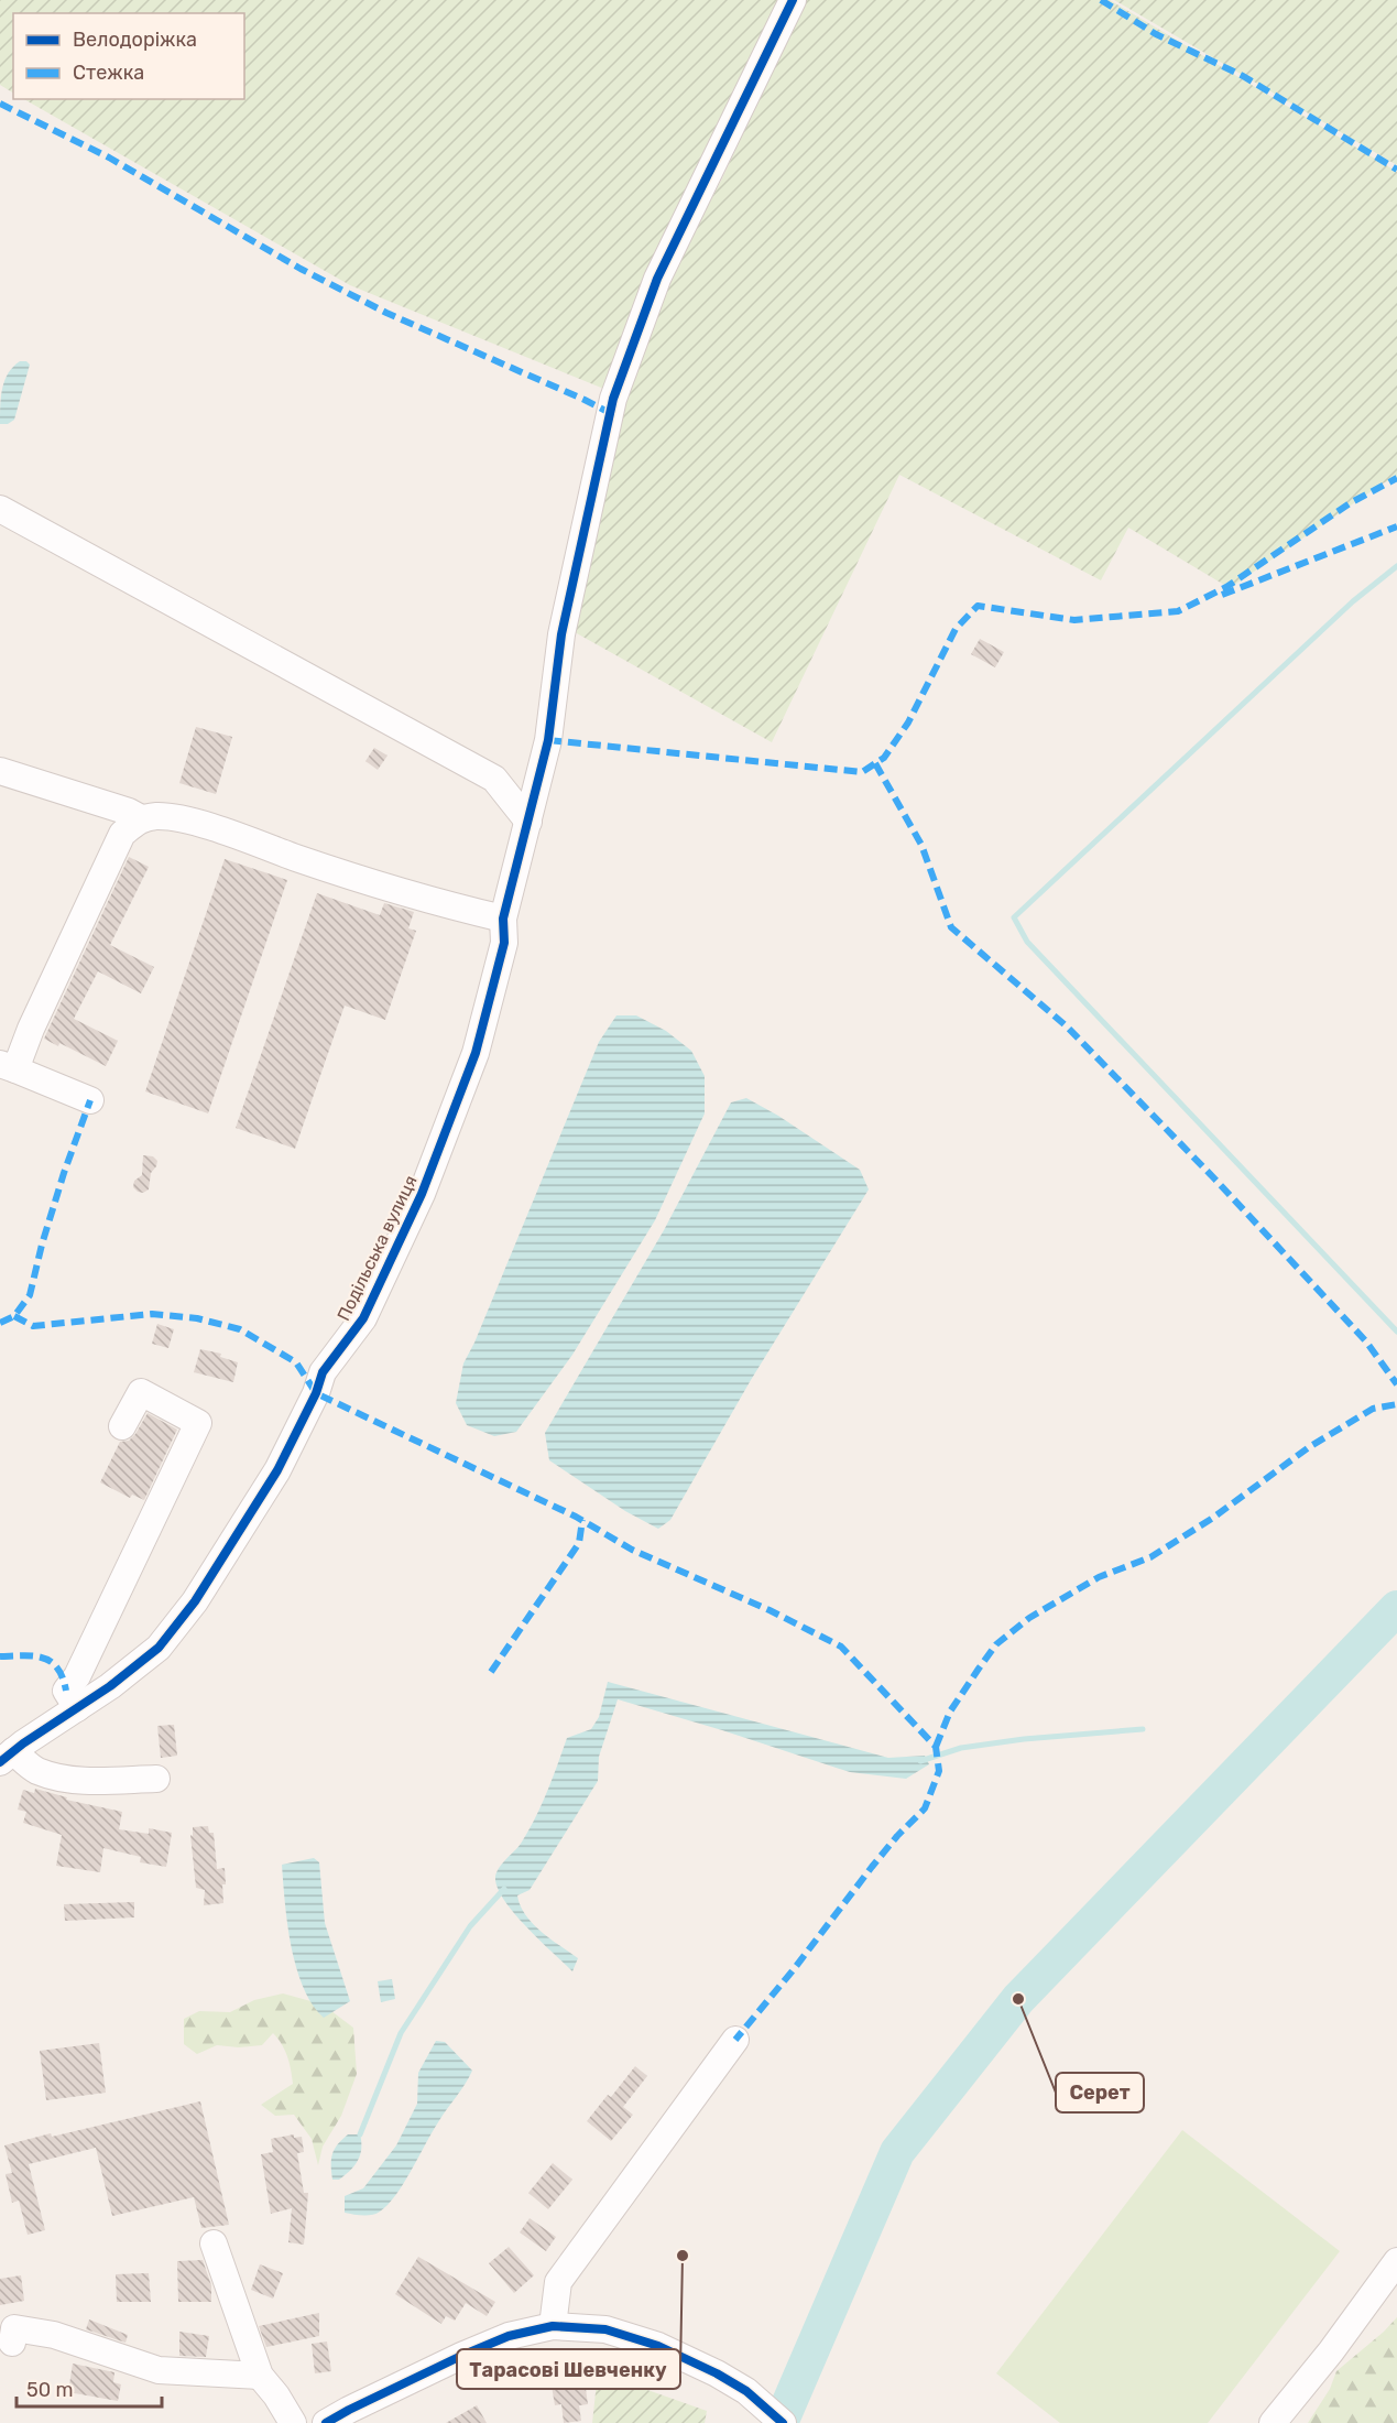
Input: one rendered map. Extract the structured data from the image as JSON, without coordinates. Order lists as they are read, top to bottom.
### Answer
{
  "streets": {
    "street": ["Подільська вулиця"]
  },
  "places": ["Серет", "Тарасові Шевченку"],
  "legend": ["Велодоріжка", "Стежка"],
  "scale_bar": "50 m"
}
